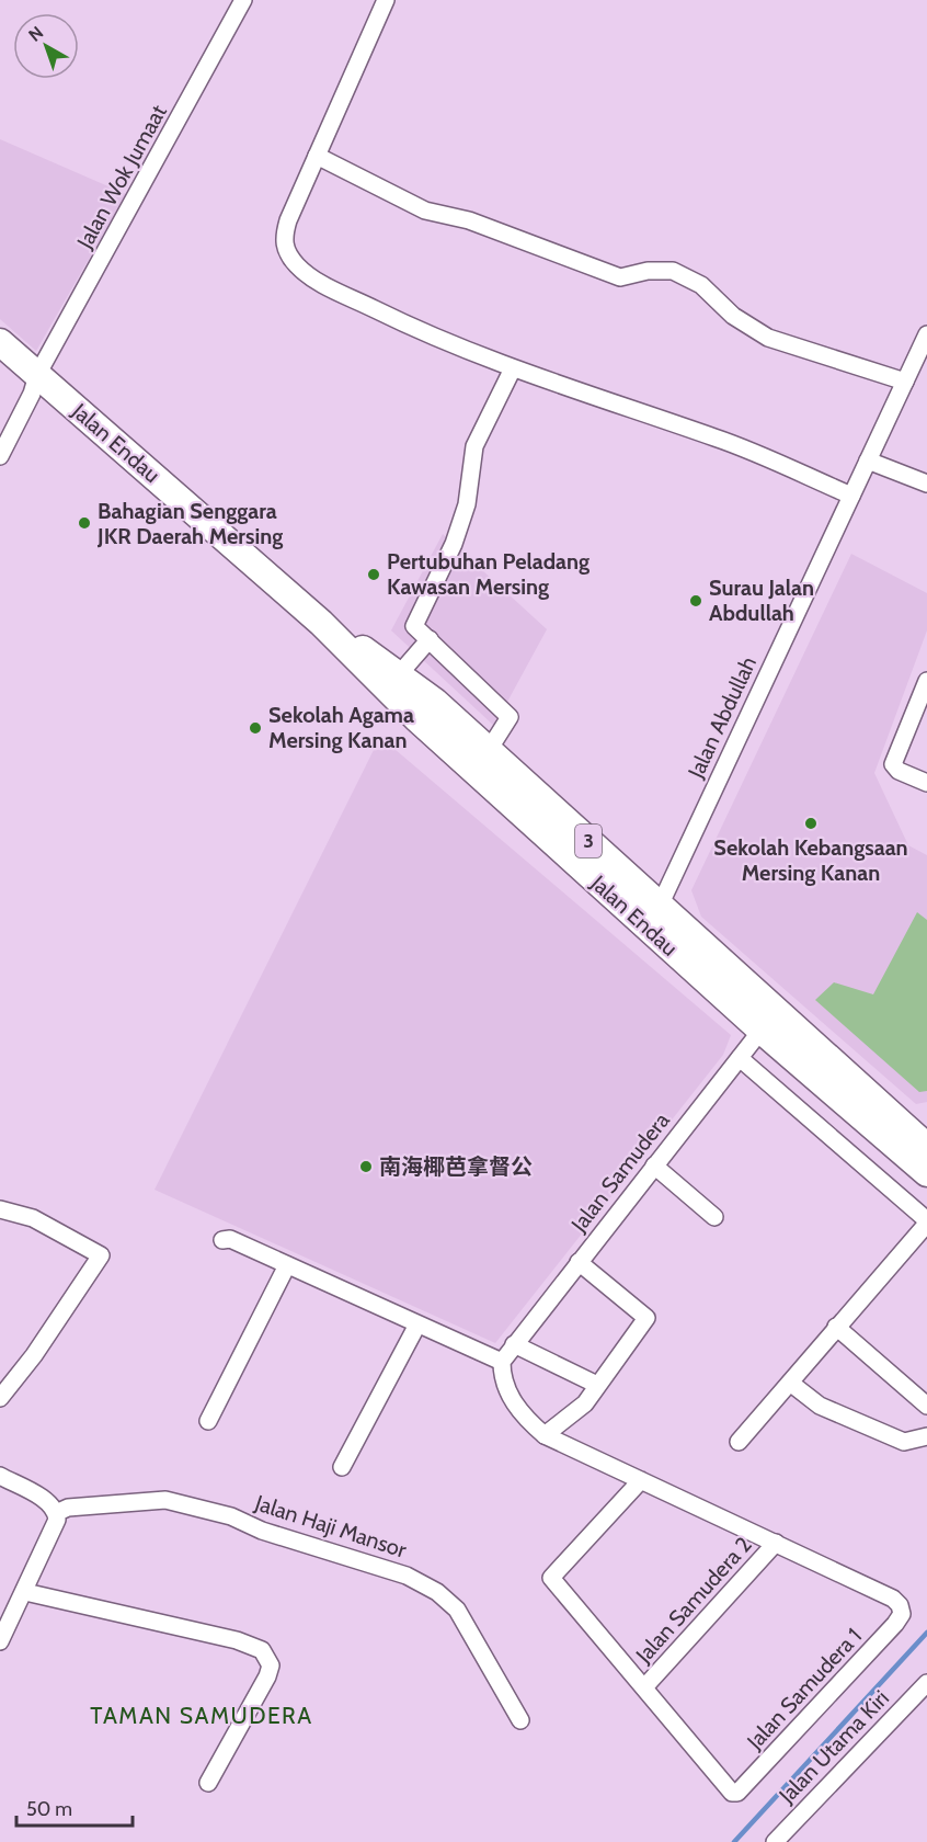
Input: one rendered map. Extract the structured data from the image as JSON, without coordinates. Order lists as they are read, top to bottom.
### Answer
{
  "streets": {
    "highway": ["Jalan Endau", "3"],
    "street": [
      "Jalan Wok Jumaat",
      "Jalan Abdullah",
      "Jalan Samudera",
      "Jalan Haji Mansor",
      "Jalan Samudera 2",
      "Jalan Samudera 1",
      "Jalan Utama Kiri"
    ]
  },
  "crossings": [
    ["Jalan Wok Jumaat", "Jalan Endau"],
    ["Jalan Endau", "Jalan Abdullah"],
    ["Jalan Endau", "Jalan Samudera"],
    ["Jalan Samudera 2", "Jalan Samudera 1"]
  ],
  "districts": ["TAMAN SAMUDERA"],
  "places": [
    "Bahagian Senggara JKR Daerah Mersing",
    "Pertubuhan Peladang Kawasan Mersing",
    "Surau Jalan Abdullah",
    "Sekolah Agama Mersing Kanan",
    "Sekolah Kebangsaan Mersing Kanan",
    "南海椰芭拿督公"
  ],
  "scale_bar": "50 m",
  "north": "top left"
}
